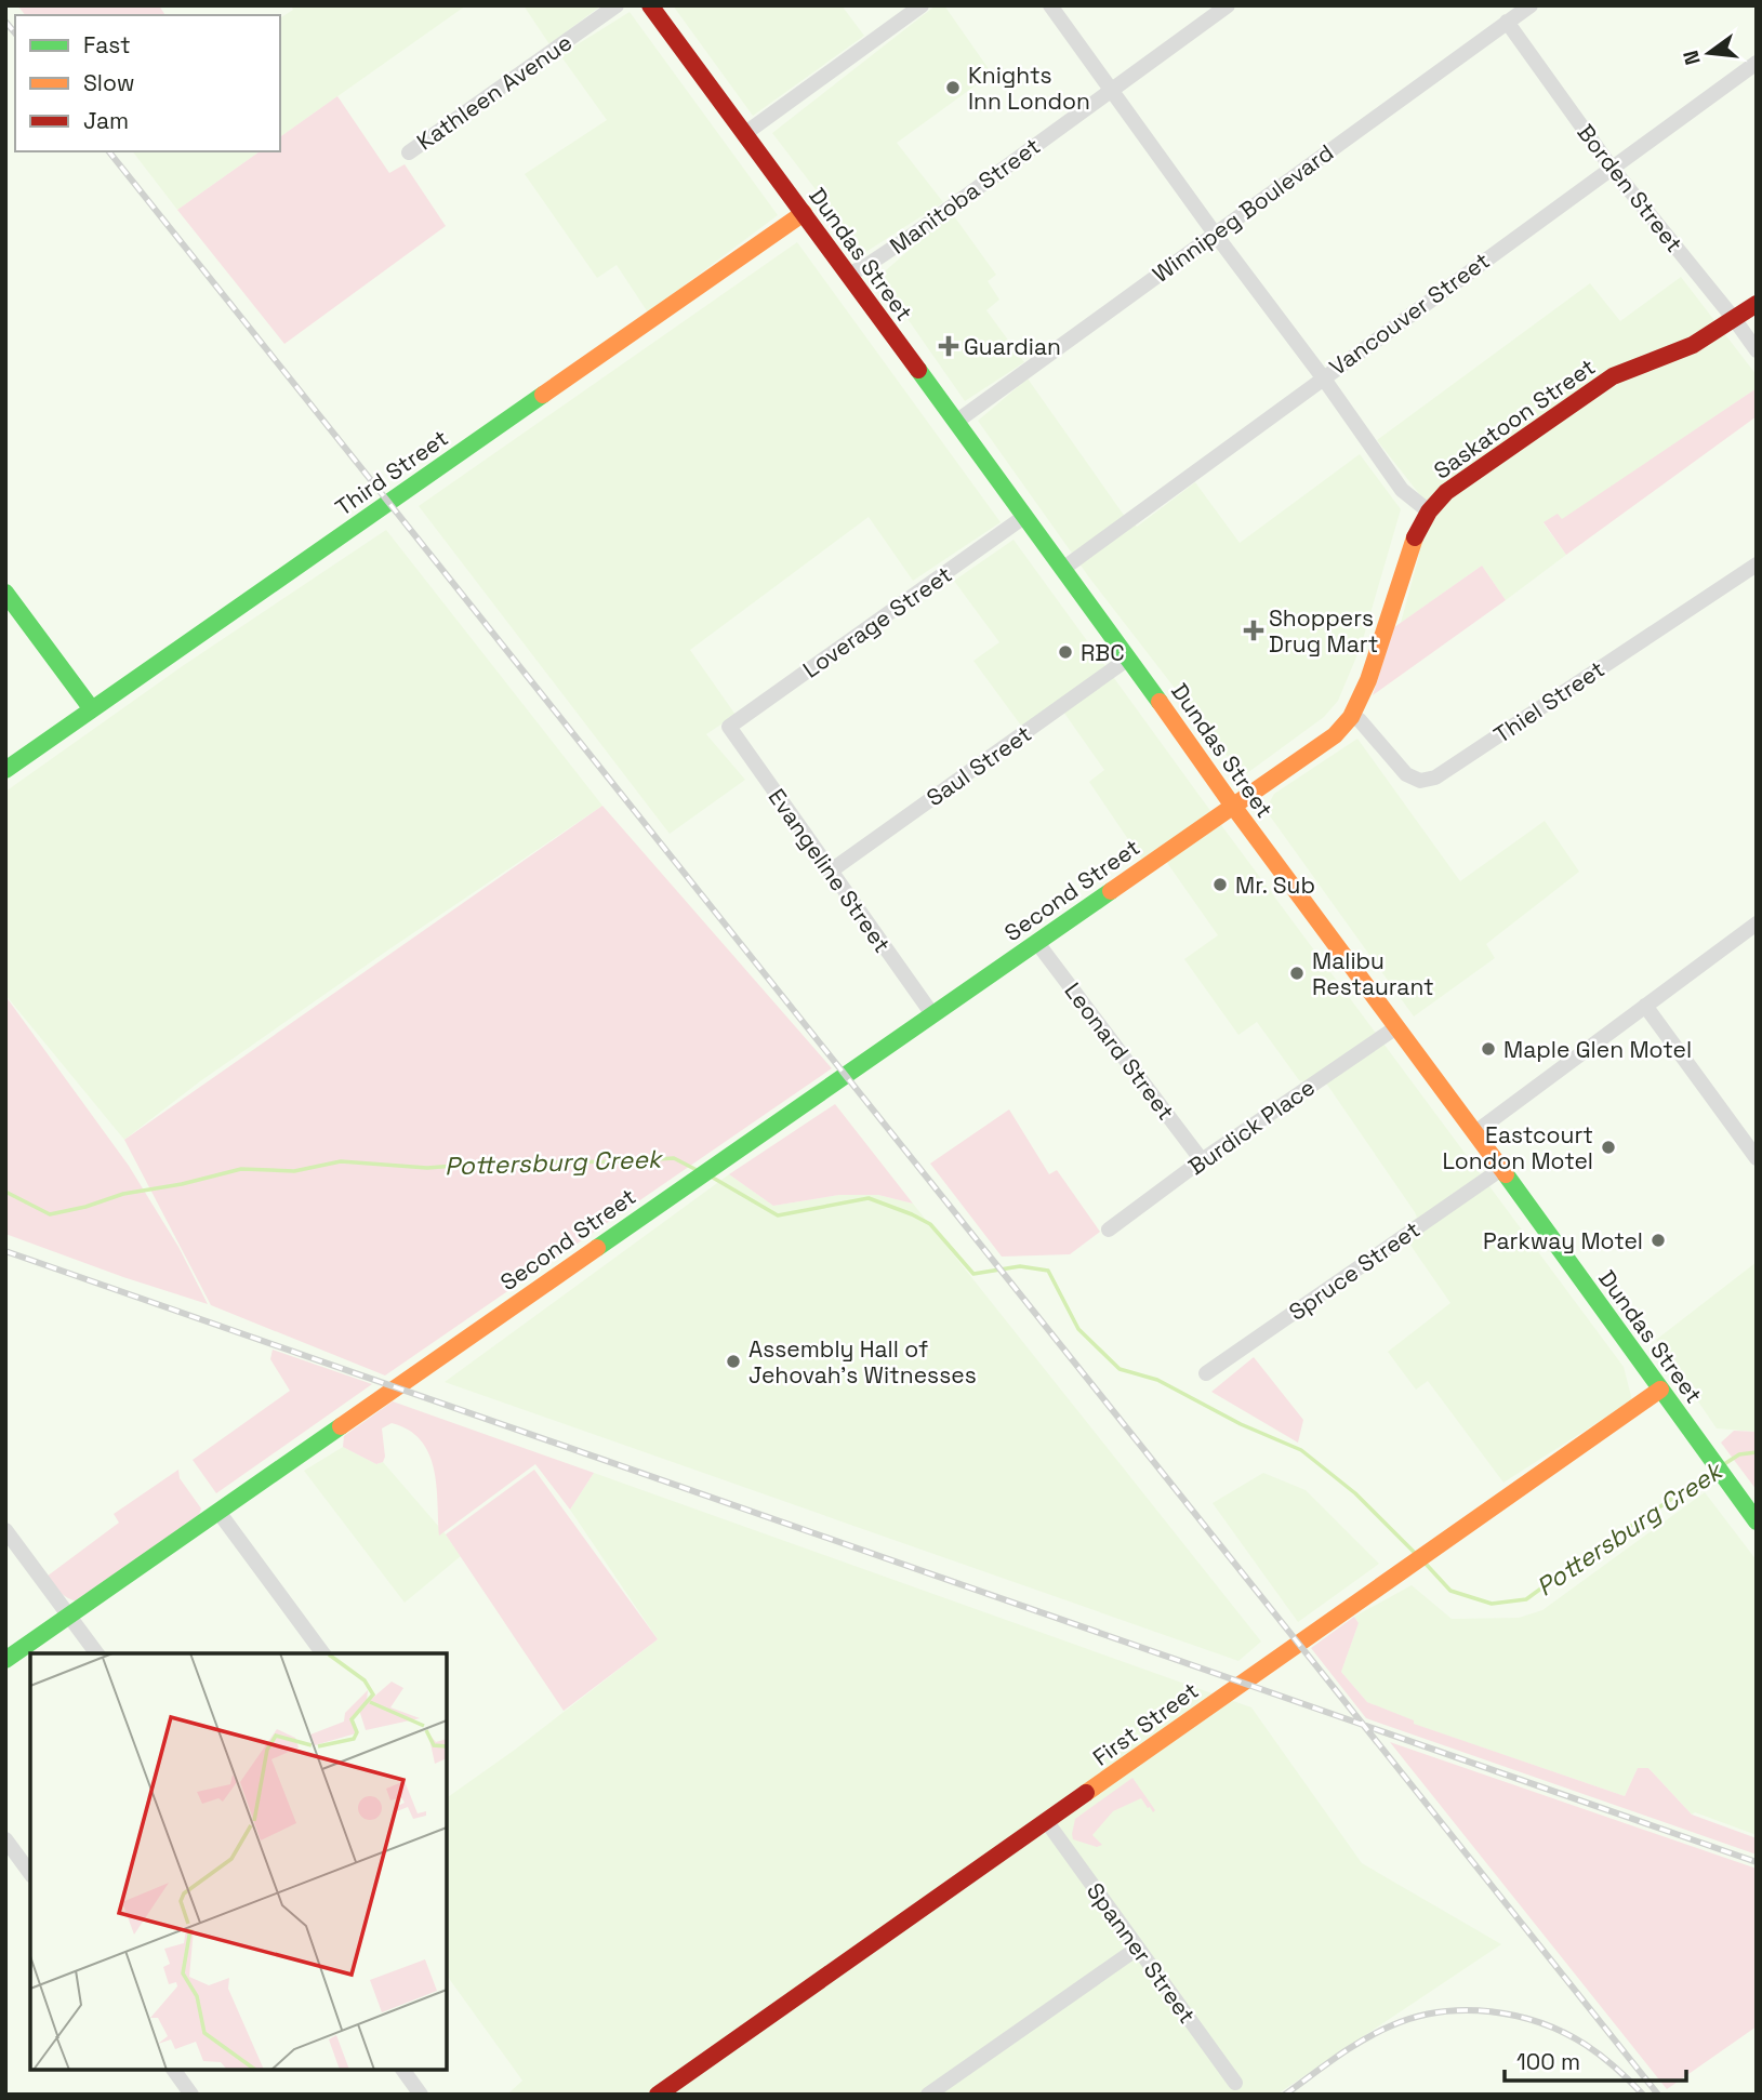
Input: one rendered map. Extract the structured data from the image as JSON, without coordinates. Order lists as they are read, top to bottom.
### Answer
{
  "streets": {
    "street": [
      "Kathleen Avenue",
      "Borden Street",
      "Manitoba Street",
      "Winnipeg Boulevard",
      "Dundas Street",
      "Vancouver Street",
      "Saskatoon Street",
      "Third Street",
      "Loverage Street",
      "Thiel Street",
      "Saul Street",
      "Evangeline Street",
      "Second Street",
      "Leonard Street",
      "Burdick Place",
      "Spruce Street",
      "First Street",
      "Spanner Street"
    ]
  },
  "crossings": [
    ["Borden Street", "Winnipeg Boulevard"],
    ["Borden Street", "Vancouver Street"],
    ["Borden Street", "Saskatoon Street"],
    ["Manitoba Street", "Dundas Street"],
    ["Winnipeg Boulevard", "Dundas Street"],
    ["Dundas Street", "Vancouver Street"],
    ["Dundas Street", "Saskatoon Street"],
    ["Dundas Street", "Third Street"],
    ["Dundas Street", "Loverage Street"],
    ["Dundas Street", "Saul Street"],
    ["Dundas Street", "Second Street"],
    ["Dundas Street", "Burdick Place"],
    ["Dundas Street", "Spruce Street"],
    ["Dundas Street", "First Street"],
    ["Saskatoon Street", "Thiel Street"],
    ["Saskatoon Street", "Second Street"],
    ["Loverage Street", "Evangeline Street"],
    ["Saul Street", "Evangeline Street"],
    ["Evangeline Street", "Second Street"],
    ["Second Street", "Leonard Street"],
    ["Leonard Street", "Burdick Place"],
    ["First Street", "Spanner Street"]
  ],
  "water": ["Pottersburg Creek"],
  "places": {
    "other": [
      "Knights Inn London",
      "RBC",
      "Mr. Sub",
      "Malibu Restaurant",
      "Maple Glen Motel",
      "Eastcourt London Motel",
      "Parkway Motel",
      "Assembly Hall of Jehovah's Witnesses"
    ],
    "health": ["Guardian", "Shoppers Drug Mart"]
  },
  "legend": ["Fast", "Slow", "Jam"],
  "scale_bar": "100 m",
  "north": "left"
}
